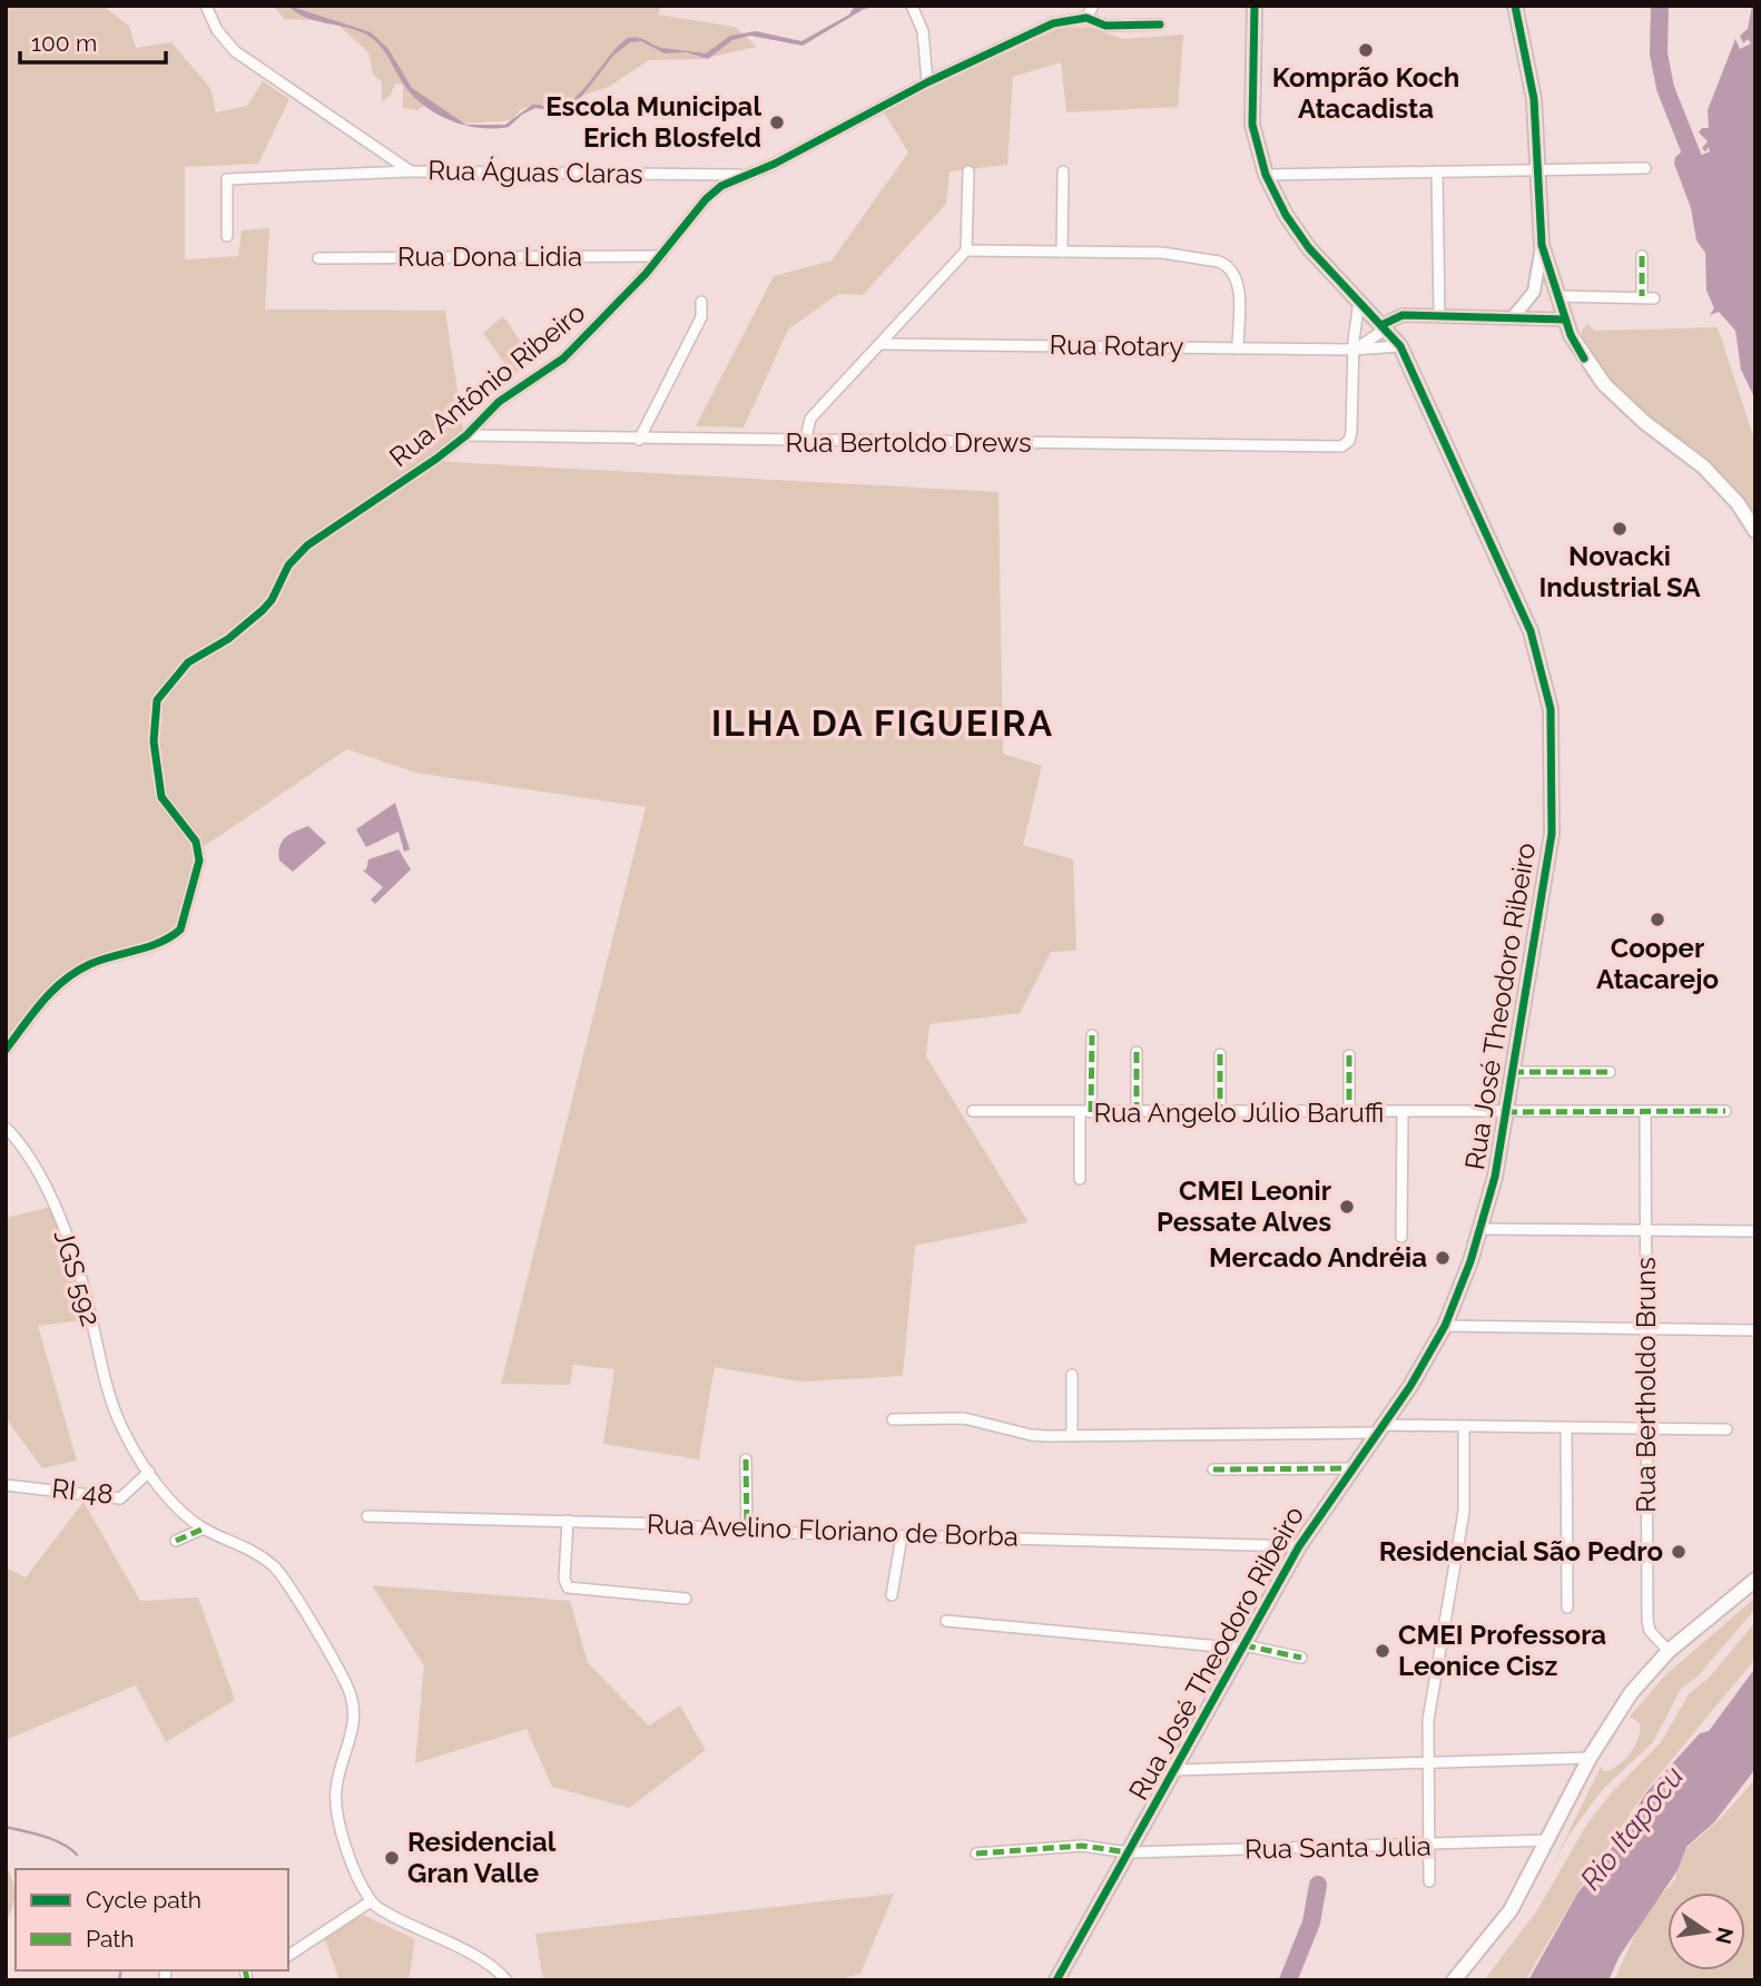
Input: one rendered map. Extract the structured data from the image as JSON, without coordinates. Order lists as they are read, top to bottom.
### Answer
{
  "streets": {
    "main road": ["Rua José Theodoro Ribeiro"],
    "street": [
      "Rua Águas Claras",
      "Rua Dona Lidia",
      "Rua Rotary",
      "Rua Antônio Ribeiro",
      "Rua Bertoldo Drews",
      "Rua Angelo Júlio Baruffi",
      "JGS 592",
      "Rua Bertholdo Bruns",
      "RI 48",
      "Rua Avelino Floriano de Borba",
      "Rua Santa Julia"
    ]
  },
  "crossings": [
    ["Rua Águas Claras", "Rua Antônio Ribeiro"],
    ["Rua Dona Lidia", "Rua Antônio Ribeiro"],
    ["Rua Rotary", "Rua Bertoldo Drews"],
    ["Rua Rotary", "Rua José Theodoro Ribeiro"],
    ["Rua Antônio Ribeiro", "Rua Bertoldo Drews"],
    ["Rua José Theodoro Ribeiro", "Rua Angelo Júlio Baruffi"],
    ["Rua José Theodoro Ribeiro", "Rua Avelino Floriano de Borba"],
    ["Rua José Theodoro Ribeiro", "Rua Santa Julia"],
    ["Rua Angelo Júlio Baruffi", "Rua Bertholdo Bruns"],
    ["JGS 592", "RI 48"]
  ],
  "districts": ["ILHA DA FIGUEIRA"],
  "water": ["Rio Itapocu"],
  "places": [
    "Komprão Koch Atacadista",
    "Escola Municipal Erich Blosfeld",
    "Novacki Industrial SA",
    "Cooper Atacarejo",
    "CMEI Leonir Pessate Alves",
    "Mercado Andréia",
    "Residencial São Pedro",
    "CMEI Professora Leonice Cisz",
    "Residencial Gran Valle"
  ],
  "legend": ["Cycle path", "Path"],
  "scale_bar": "100 m",
  "north": "right"
}
